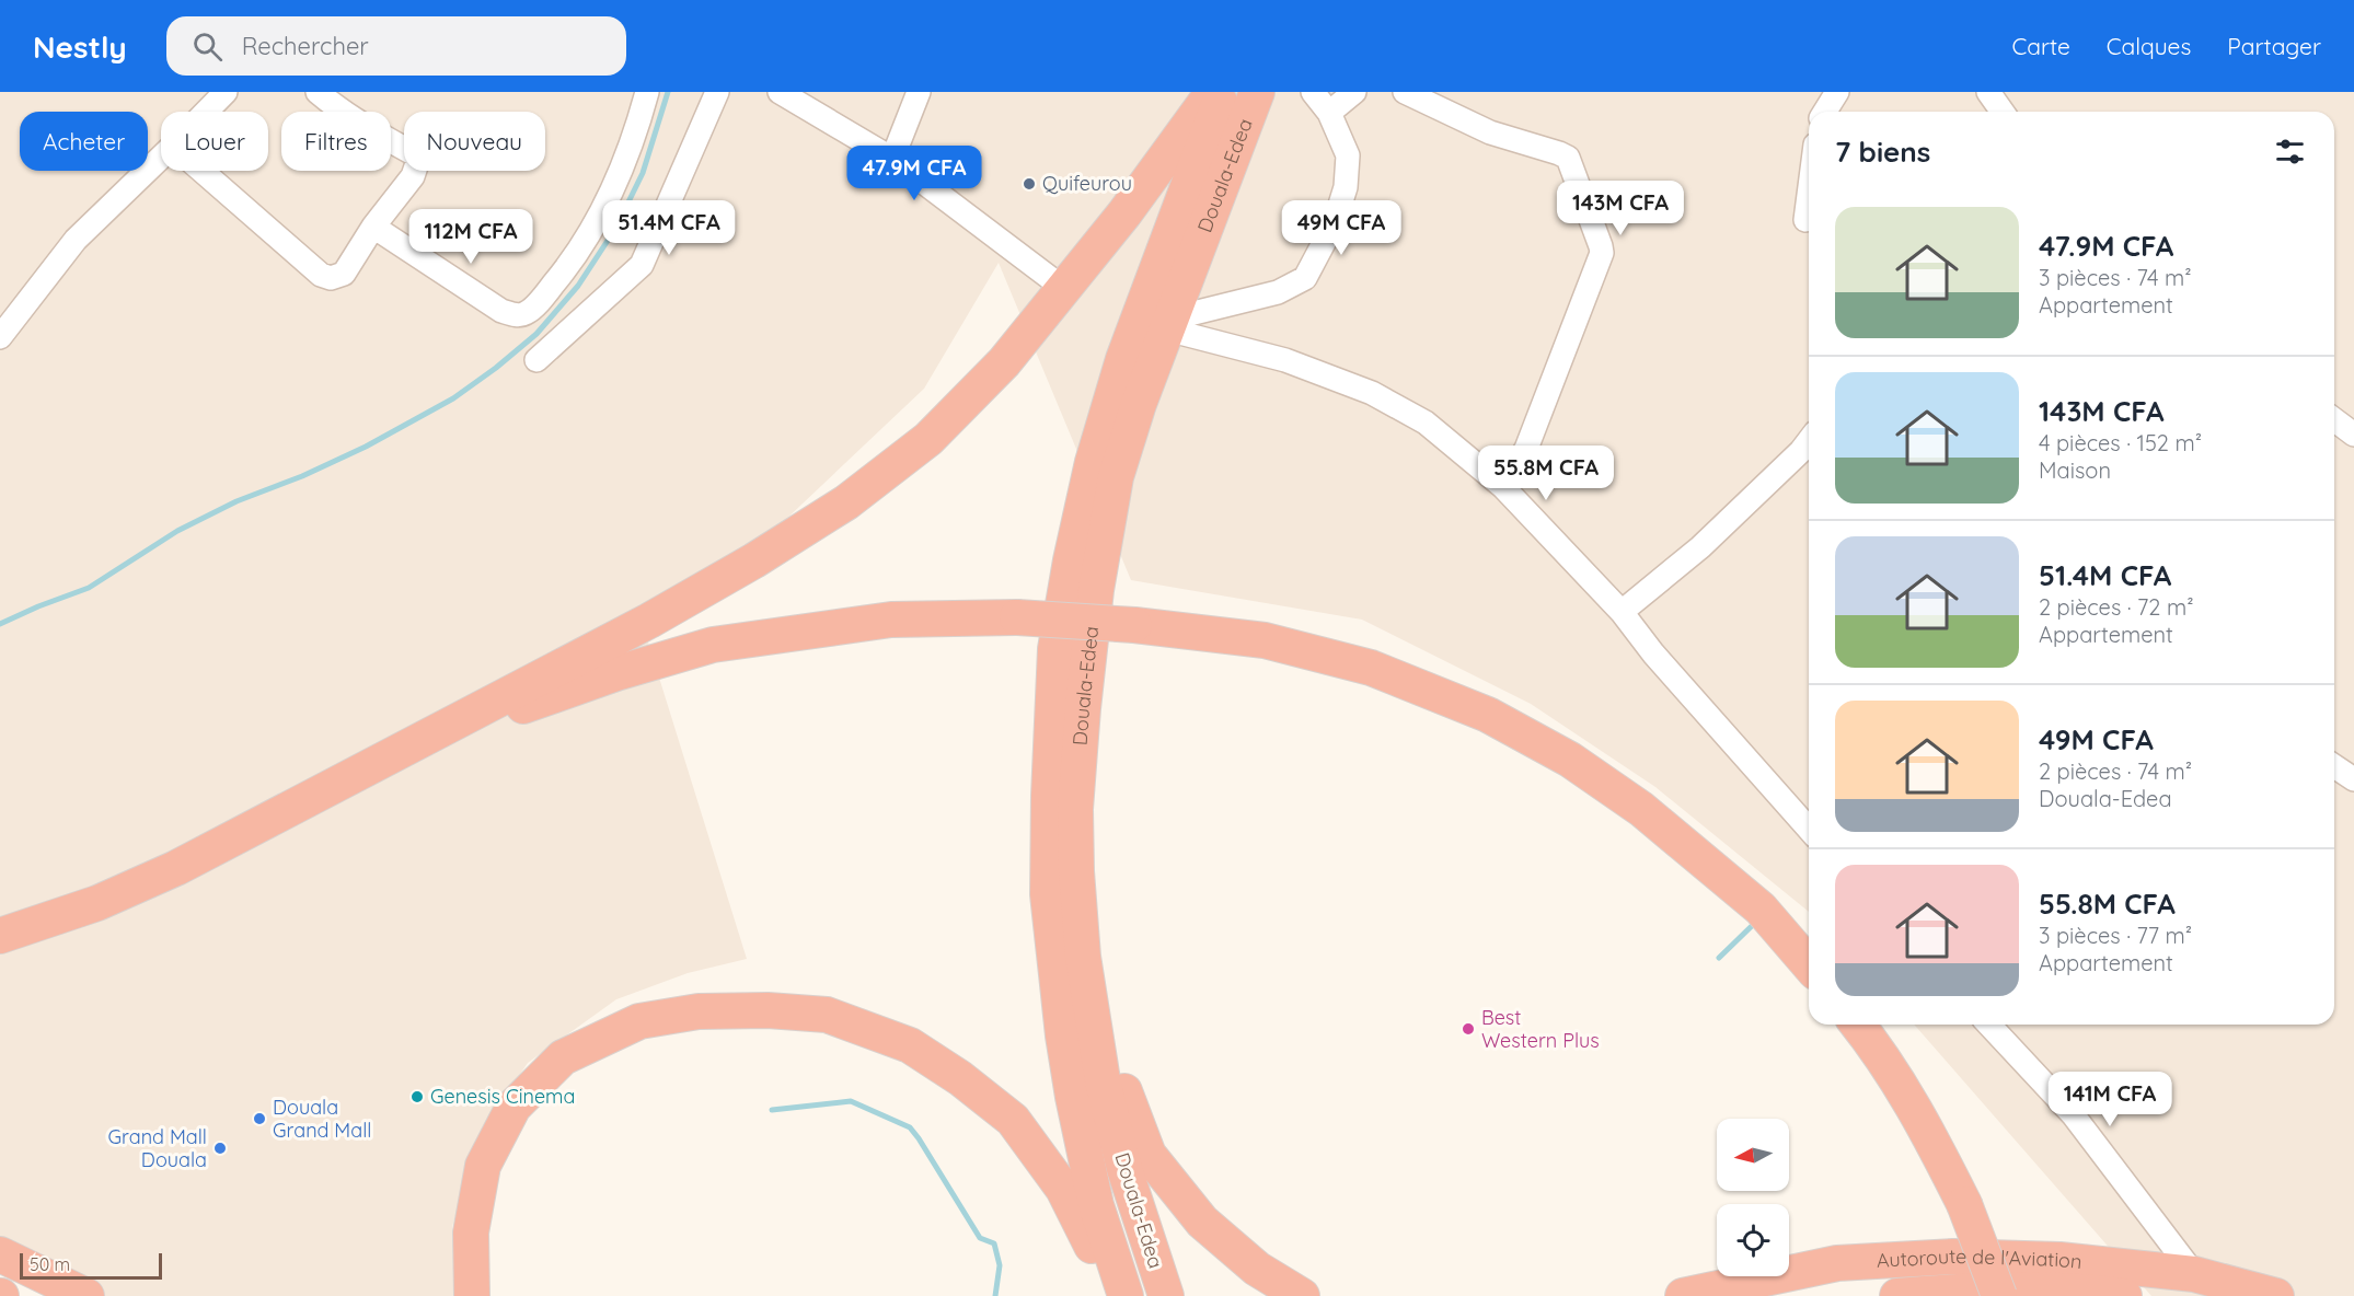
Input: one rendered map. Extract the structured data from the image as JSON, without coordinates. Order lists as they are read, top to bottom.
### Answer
{
  "streets": {
    "highway": ["Douala-Edea", "Autoroute de l'Aviation"]
  },
  "places": [
    "Quifeurou",
    "Best Western Plus",
    "Genesis Cinema",
    "Douala Grand Mall",
    "Grand Mall Douala"
  ],
  "scale_bar": "50 m",
  "north": "left",
  "page": {
    "header": "Nestly",
    "search": "Rechercher",
    "nav": ["Carte", "Calques", "Partager"],
    "chip": [
      "Acheter",
      "Louer",
      "Filtres",
      "Nouveau"
    ],
    "heading": "7 biens",
    "price": [
      "47.9M CFA",
      "143M CFA",
      "51.4M CFA",
      "49M CFA",
      "112M CFA",
      "55.8M CFA",
      "141M CFA"
    ],
    "list": [
      {
        "name": "47.9M CFA",
        "note": "3 pièces · 74 m² · Appartement"
      },
      {
        "name": "143M CFA",
        "note": "4 pièces · 152 m² · Maison"
      },
      {
        "name": "51.4M CFA",
        "note": "2 pièces · 72 m² · Appartement"
      },
      {
        "name": "49M CFA",
        "note": "2 pièces · 74 m² · Douala-Edea"
      },
      {
        "name": "55.8M CFA",
        "note": "3 pièces · 77 m² · Appartement"
      }
    ],
    "scale": "50 m"
  }
}
